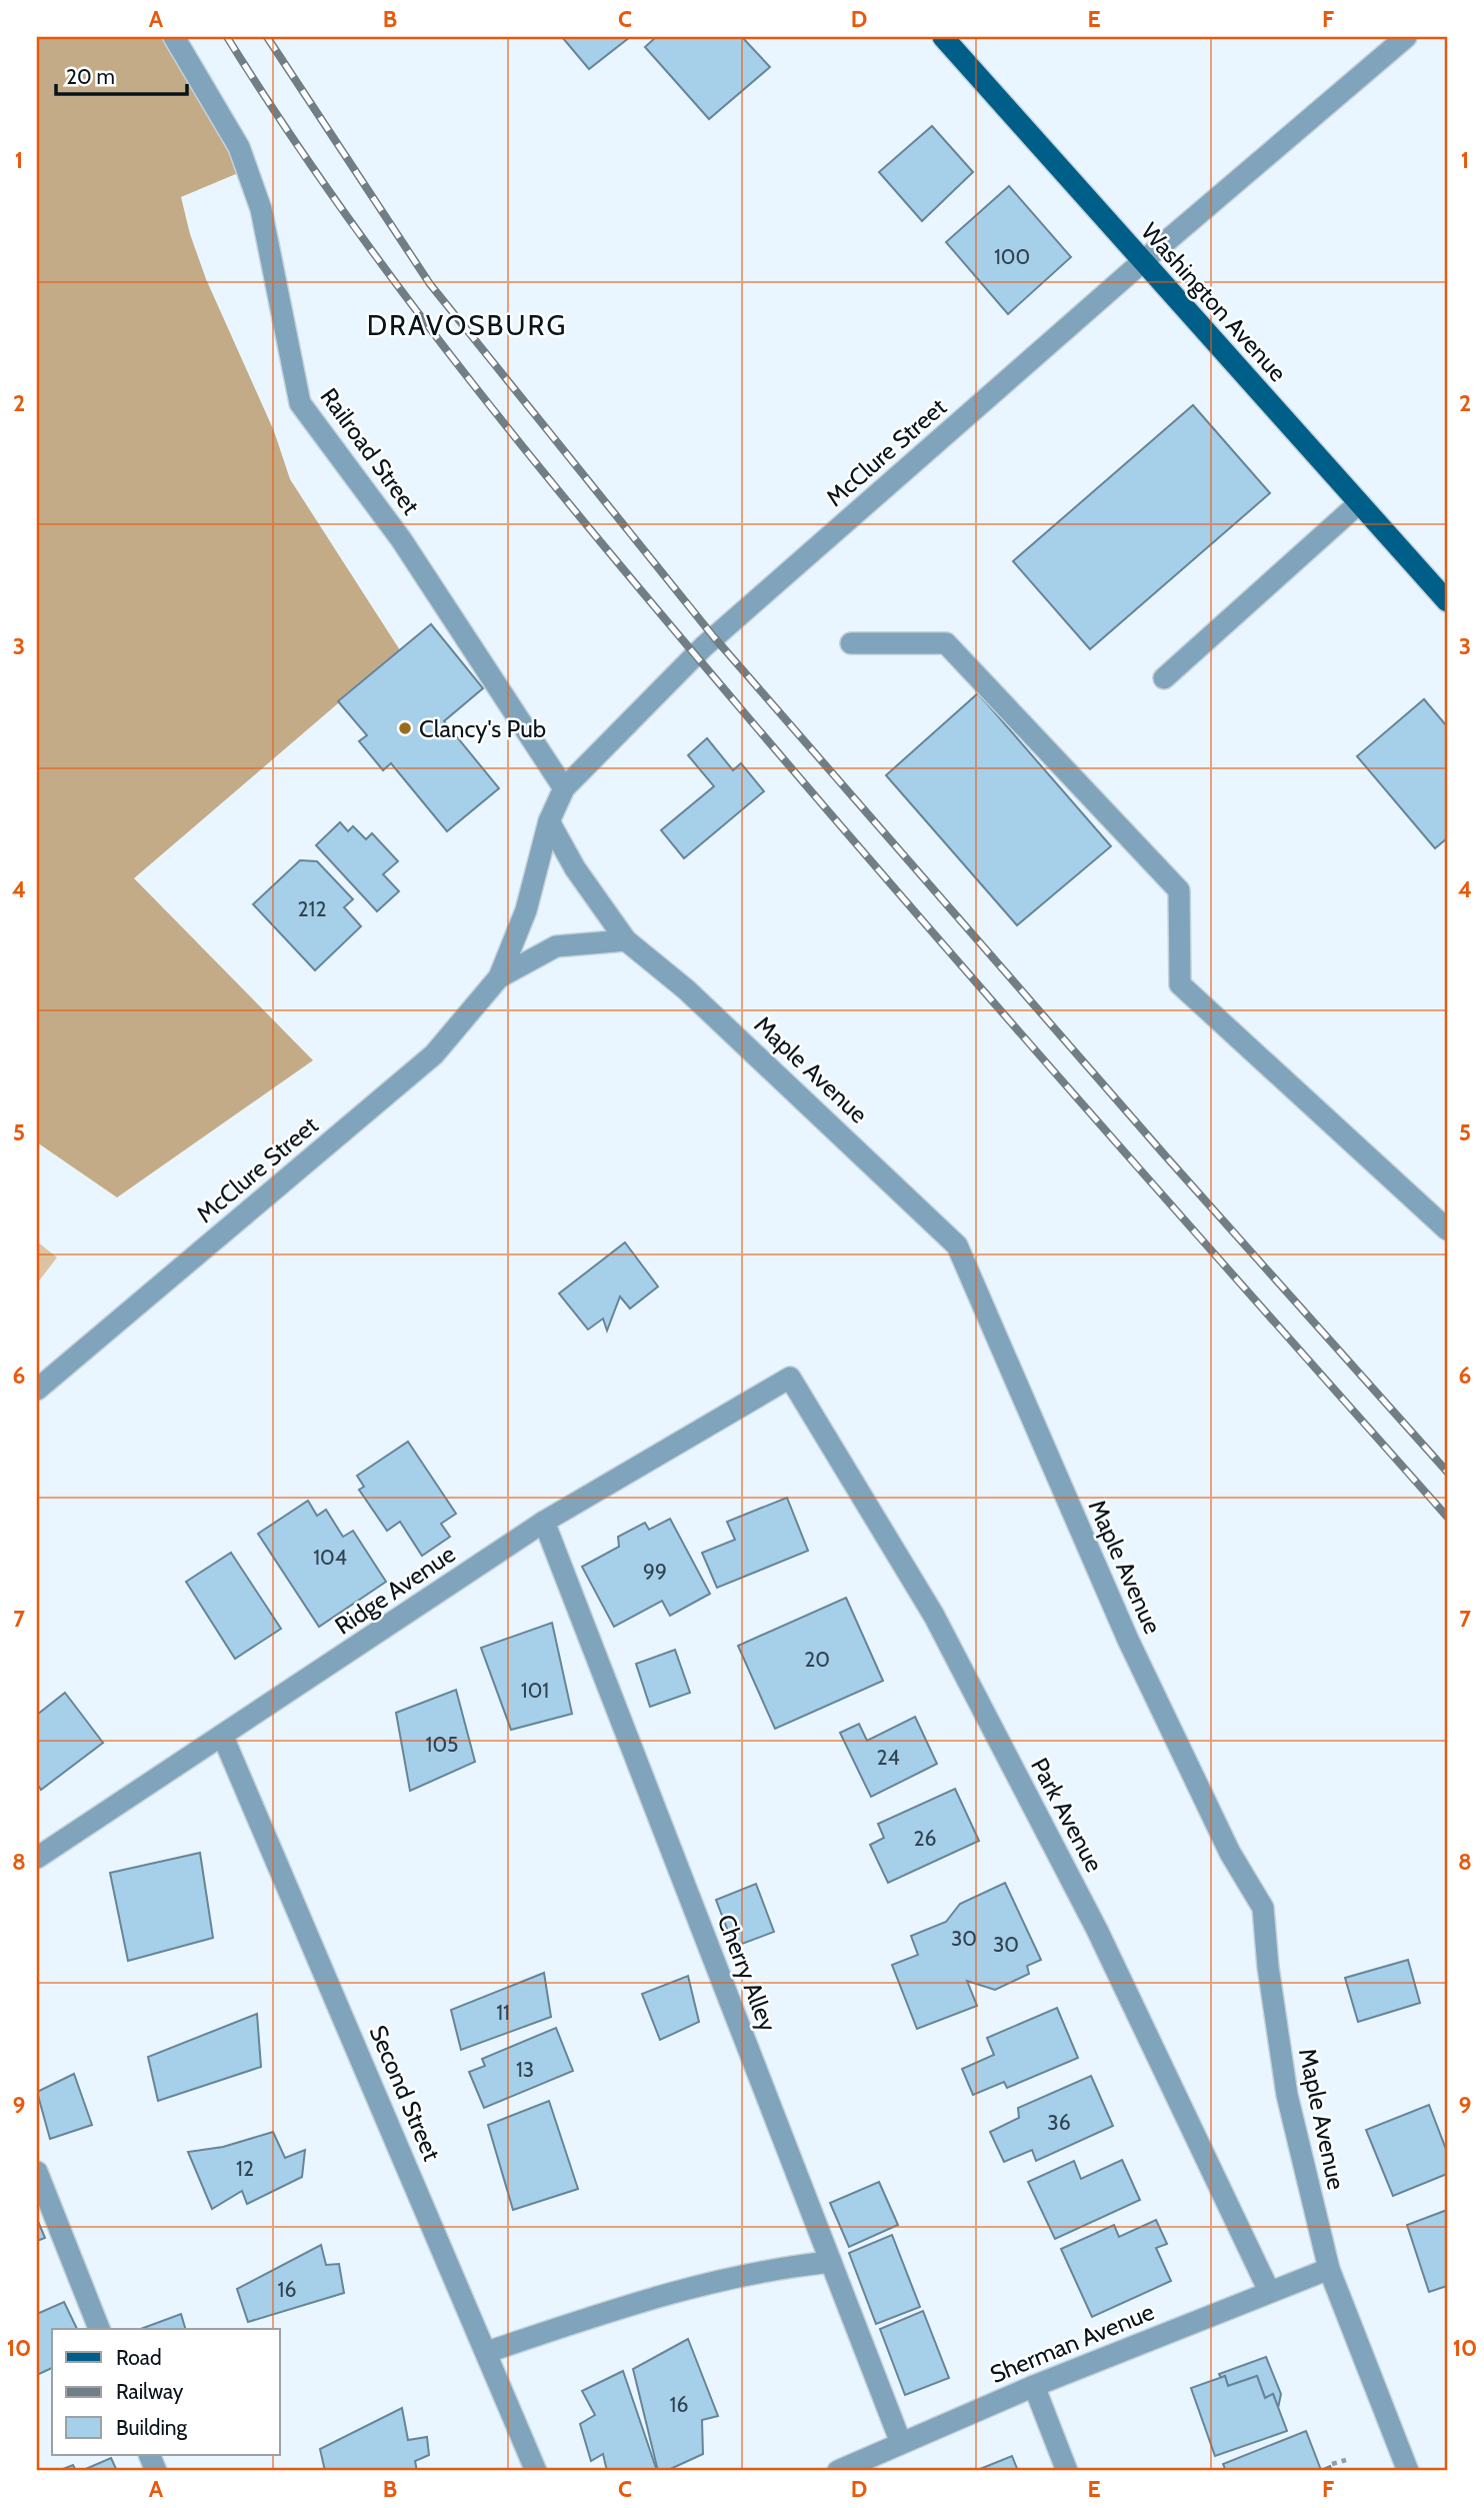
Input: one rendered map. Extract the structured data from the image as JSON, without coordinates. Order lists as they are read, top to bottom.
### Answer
{
  "streets": {
    "main road": ["Washington Avenue"],
    "street": [
      "Railroad Street",
      "McClure Street",
      "Maple Avenue",
      "Ridge Avenue",
      "Park Avenue",
      "Cherry Alley",
      "Second Street",
      "Sherman Avenue"
    ]
  },
  "crossings": [
    ["Washington Avenue", "McClure Street"],
    ["Railroad Street", "McClure Street"],
    ["McClure Street", "Maple Avenue"],
    ["Maple Avenue", "Sherman Avenue"],
    ["Ridge Avenue", "Park Avenue"],
    ["Ridge Avenue", "Cherry Alley"],
    ["Ridge Avenue", "Second Street"],
    ["Park Avenue", "Sherman Avenue"],
    ["Cherry Alley", "Sherman Avenue"]
  ],
  "districts": ["DRAVOSBURG"],
  "places": ["Clancy's Pub"],
  "house_numbers": [
    "100",
    "212",
    "104",
    "99",
    "20",
    "101",
    "105",
    "24",
    "26",
    "30",
    "30",
    "11",
    "13",
    "36",
    "12",
    "16",
    "16"
  ],
  "legend": ["Road", "Railway", "Building"],
  "scale_bar": "20 m",
  "grid": {
    "columns": [
      "A",
      "B",
      "C",
      "D",
      "E",
      "F"
    ],
    "rows": [
      "1",
      "2",
      "3",
      "4",
      "5",
      "6",
      "7",
      "8",
      "9",
      "10"
    ]
  }
}
